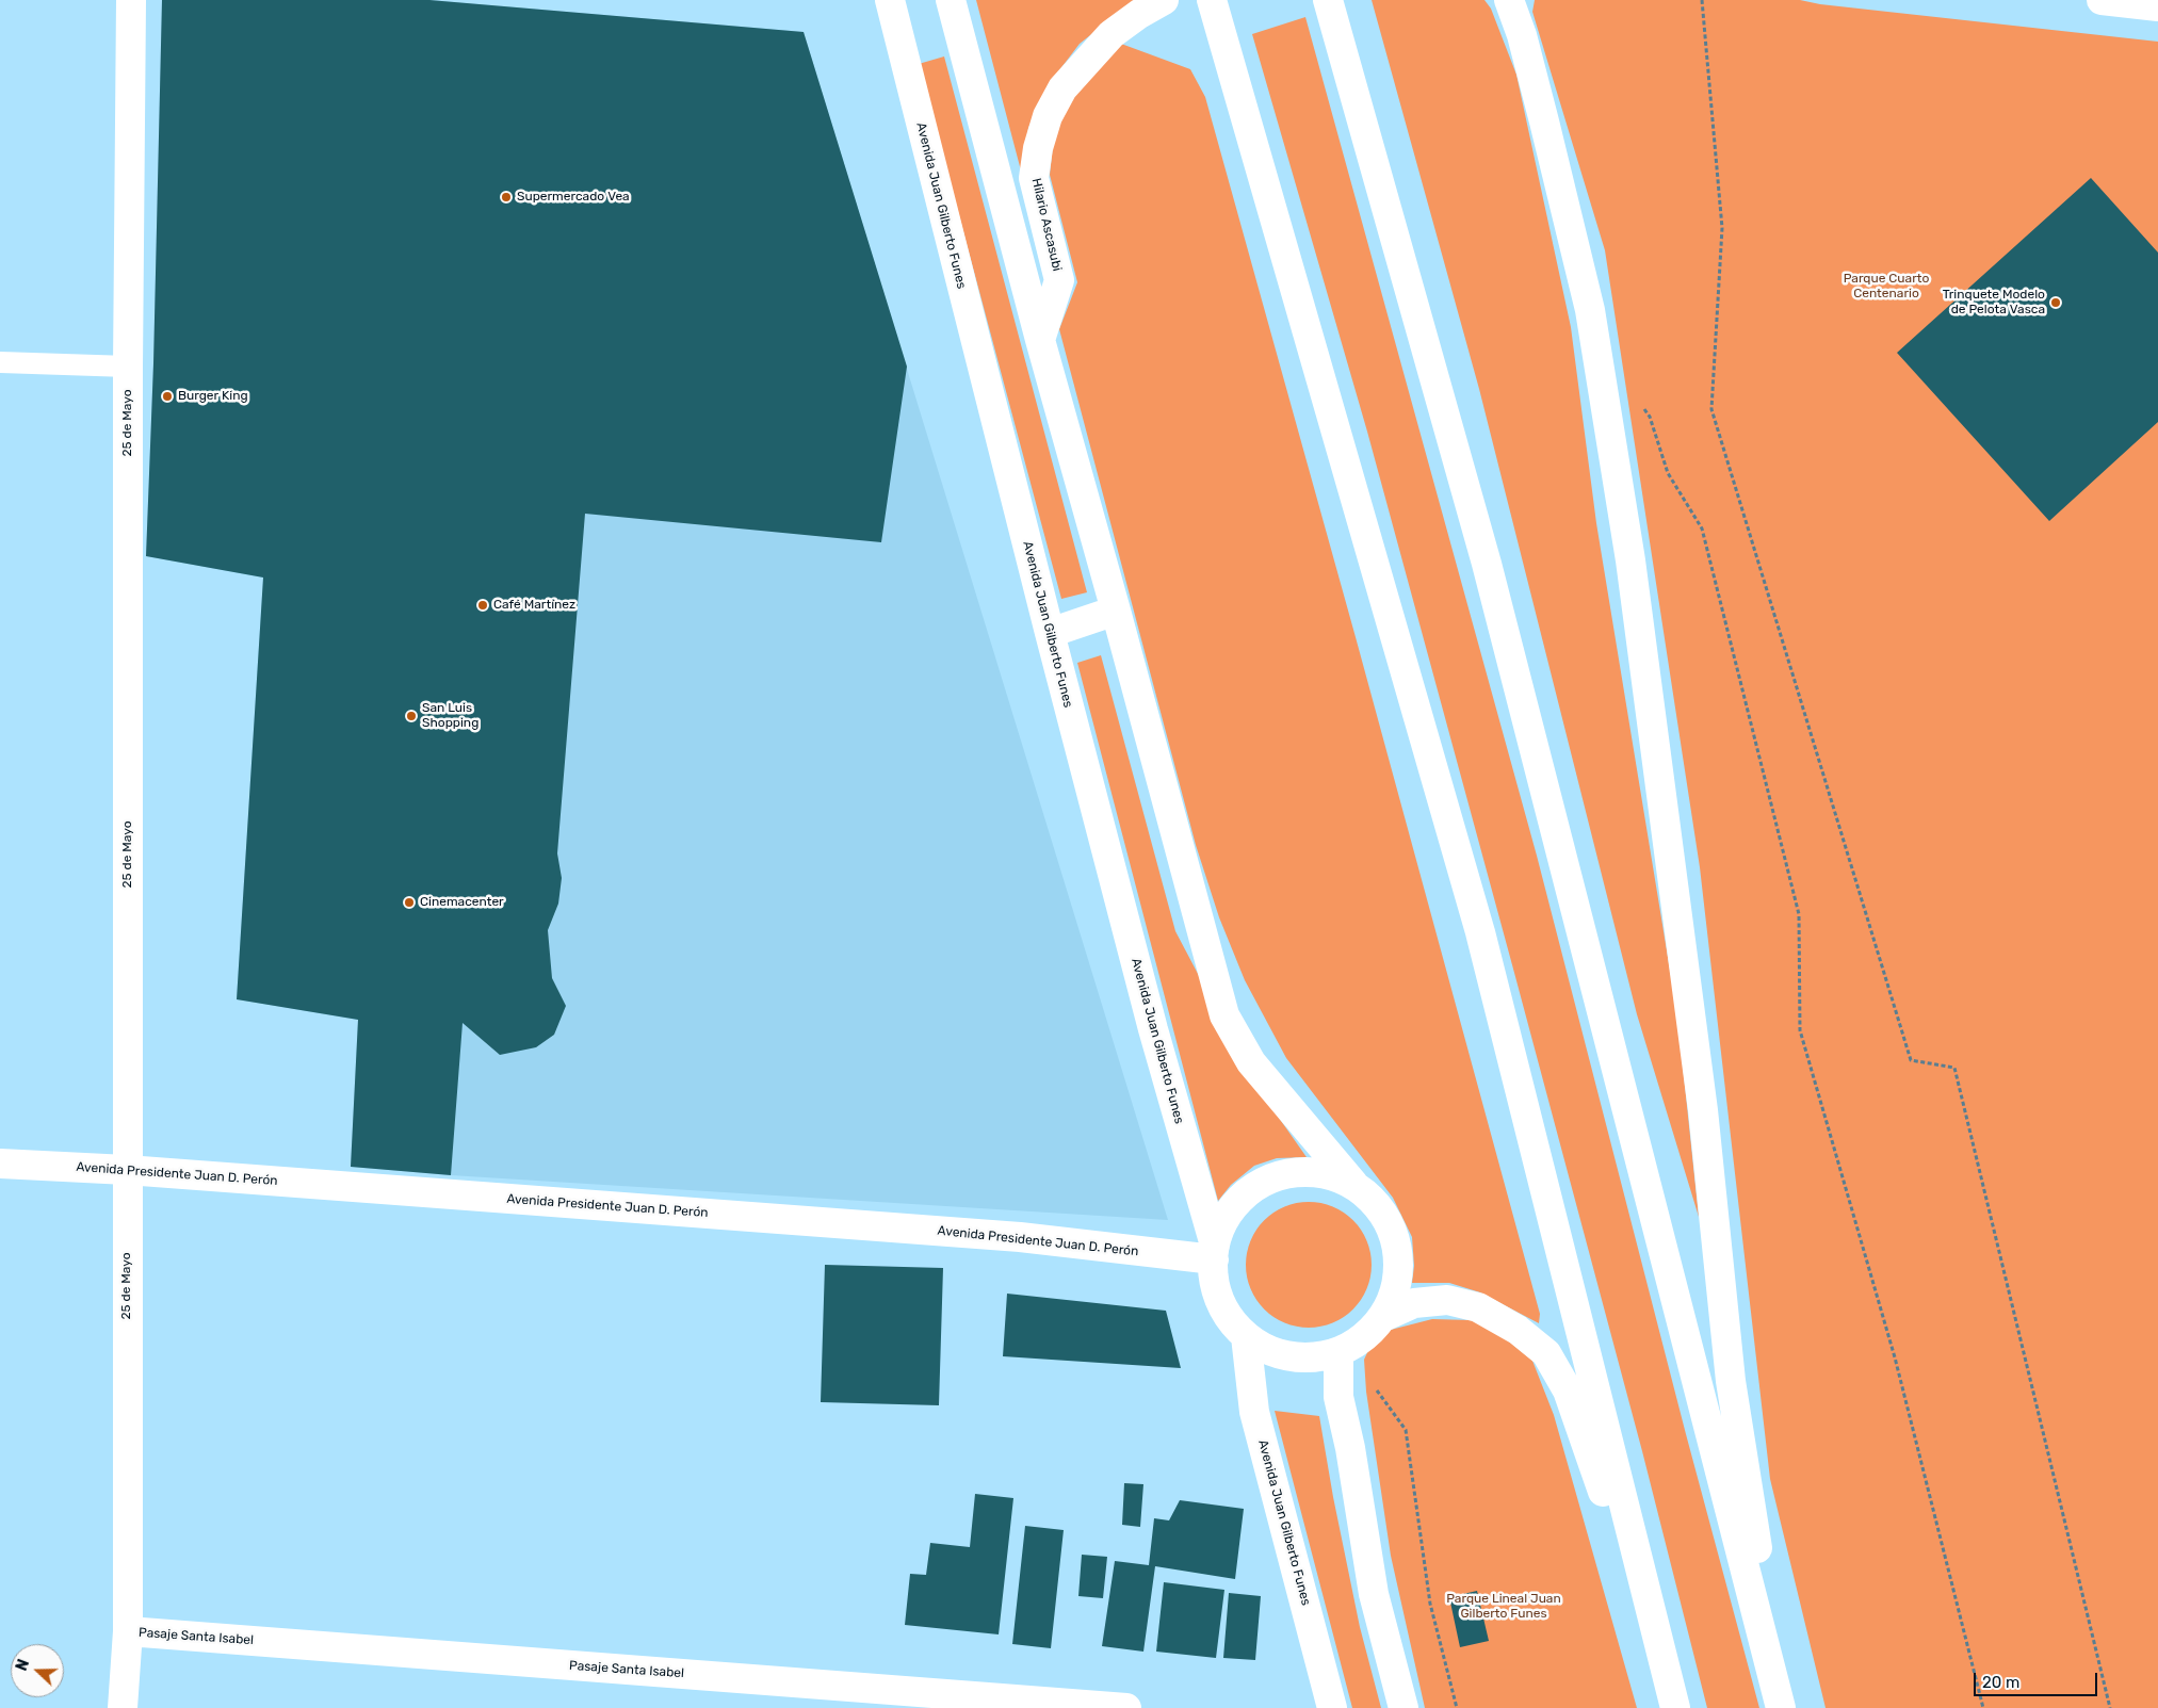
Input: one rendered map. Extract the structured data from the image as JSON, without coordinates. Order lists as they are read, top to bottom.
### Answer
{
  "streets": {
    "main road": [
      "Avenida Juan Gilberto Funes",
      "Hilario Ascasubi",
      "25 de Mayo",
      "Avenida Presidente Juan D. Perón",
      "Pasaje Santa Isabel"
    ]
  },
  "crossings": [
    ["Avenida Juan Gilberto Funes", "Avenida Presidente Juan D. Perón"],
    ["25 de Mayo", "Avenida Presidente Juan D. Perón"],
    ["25 de Mayo", "Pasaje Santa Isabel"]
  ],
  "parks": ["Parque Cuarto Centenario", "Parque Lineal Juan Gilberto Funes"],
  "places": [
    "Supermercado Vea",
    "Trinquete Modelo de Pelota Vasca",
    "Burger King",
    "Café Martínez",
    "San Luis Shopping",
    "Cinemacenter"
  ],
  "scale_bar": "20 m",
  "north": "left"
}
